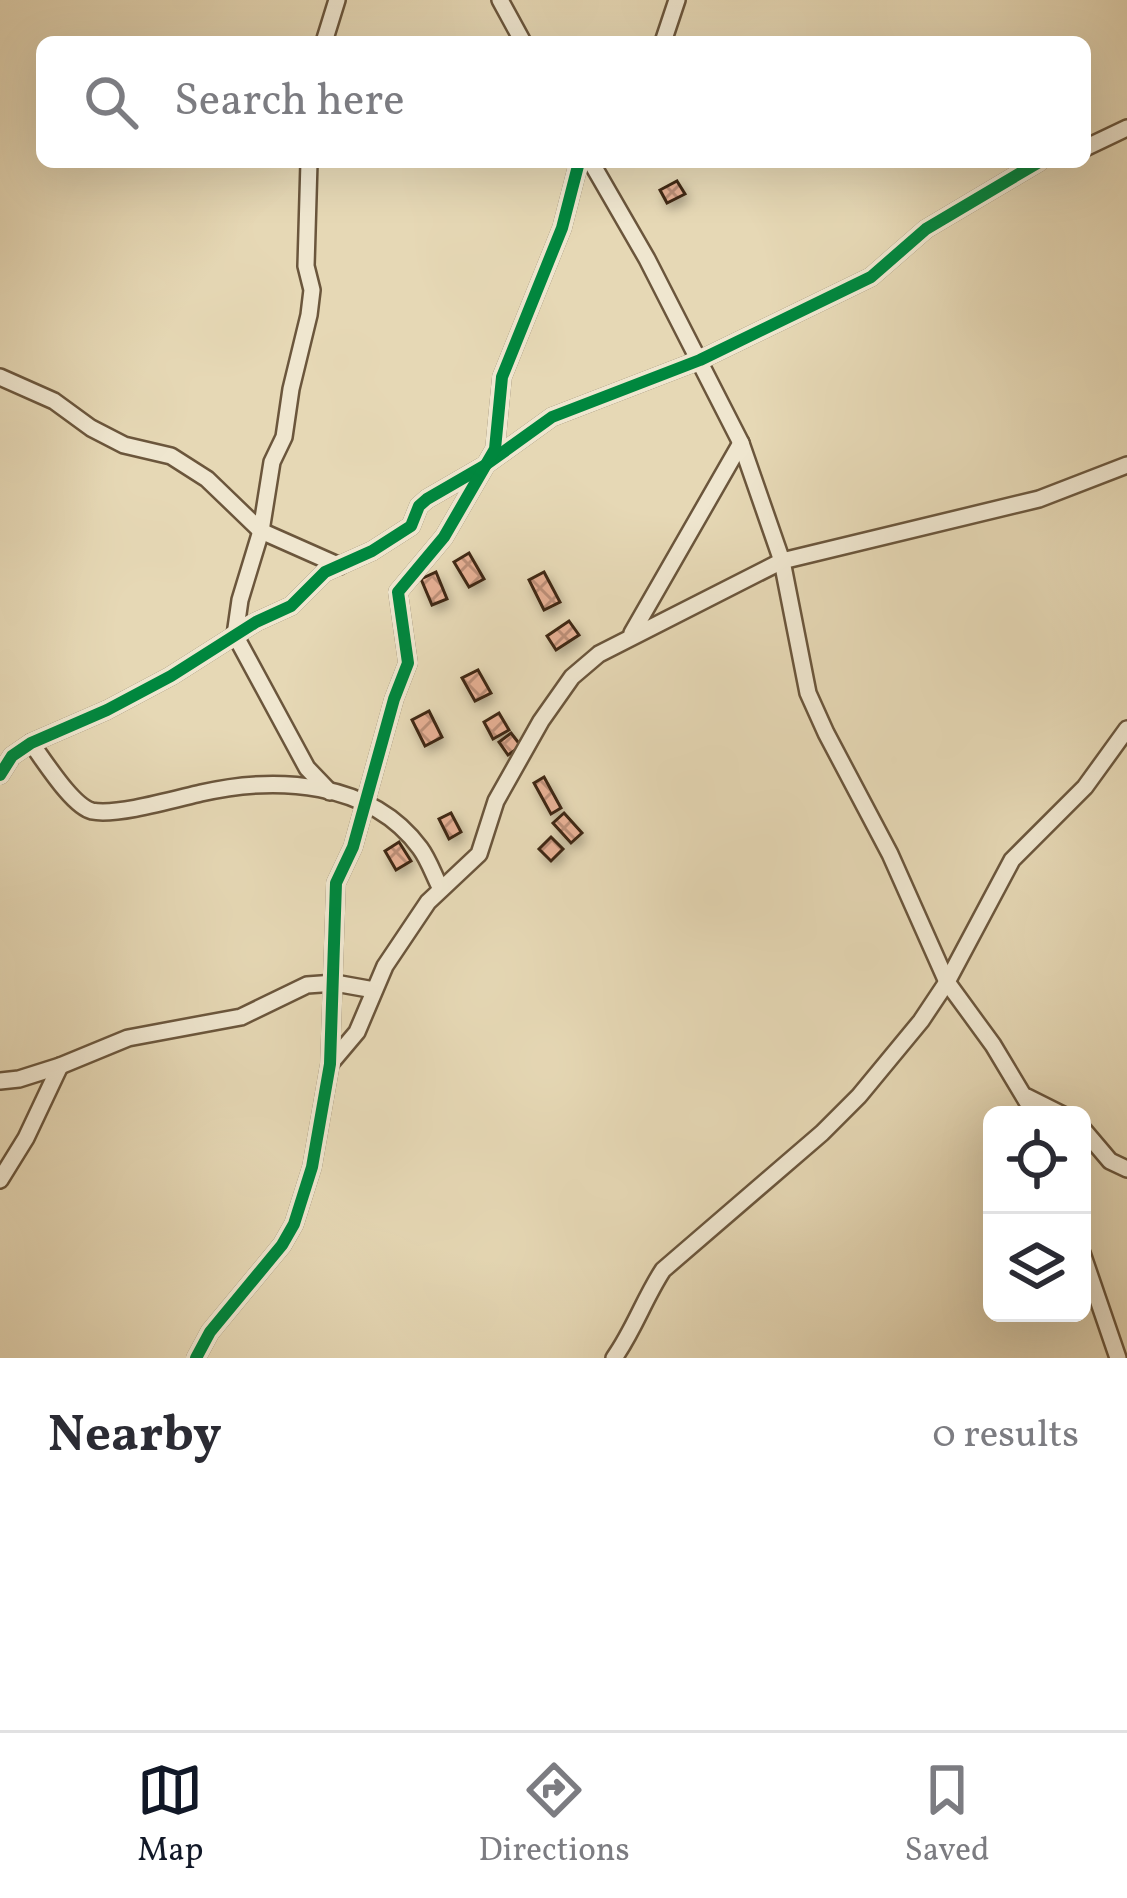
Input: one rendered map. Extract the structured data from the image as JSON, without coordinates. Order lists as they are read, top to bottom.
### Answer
{
  "page": {
    "search": "Search here",
    "heading": ["Nearby", "0 results"],
    "nav": ["Map", "Directions", "Saved"]
  }
}
